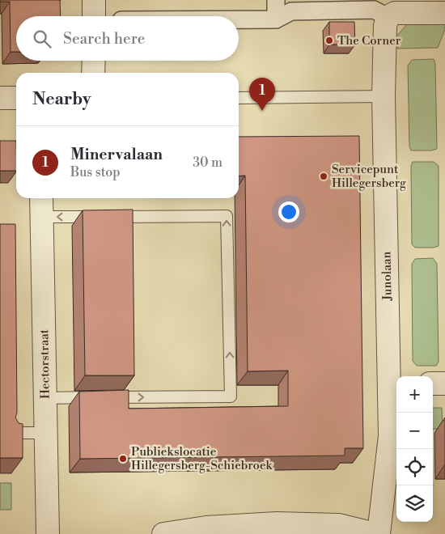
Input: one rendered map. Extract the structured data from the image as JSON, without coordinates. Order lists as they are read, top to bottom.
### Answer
{
  "streets": {
    "street": ["Junolaan", "Hectorstraat"]
  },
  "places": ["The Corner", "Servicepunt Hillegersberg", "Publiekslocatie Hillegersberg-Schiebroek"],
  "page": {
    "search": "Search here",
    "heading": "Nearby",
    "pins": "1",
    "list": [
      {
        "mark": "1",
        "name": "Minervalaan",
        "note": "Bus stop",
        "value": "30 m"
      }
    ],
    "map_buttons": ["+", "−"]
  }
}
